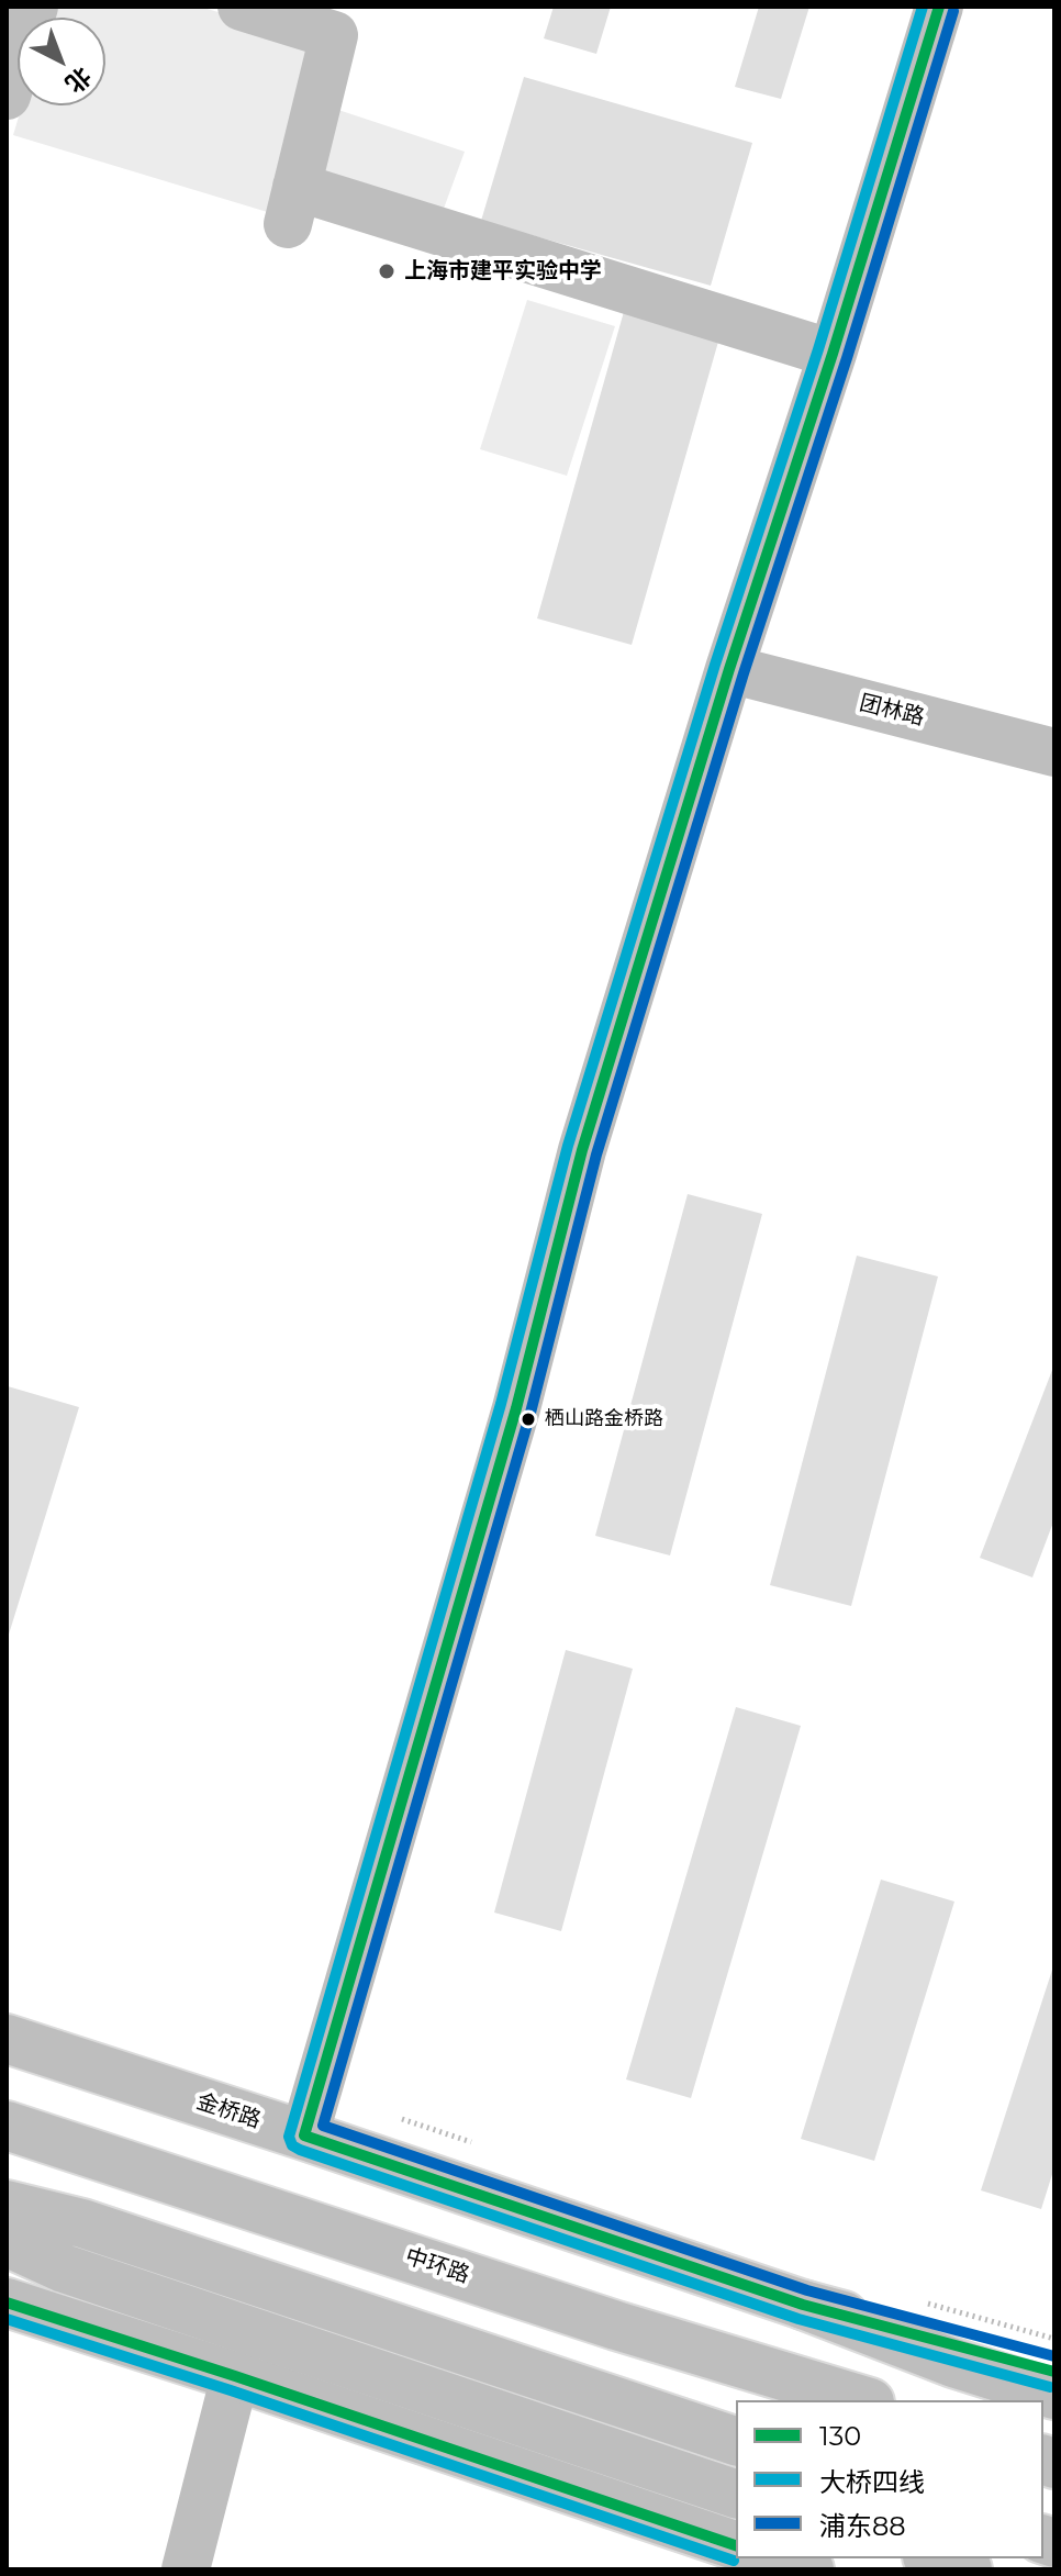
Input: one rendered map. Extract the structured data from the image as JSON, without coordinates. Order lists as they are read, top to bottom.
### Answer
{
  "streets": {
    "main road": ["团林路", "金桥路", "中环路"]
  },
  "places": ["上海市建平实验中学", "栖山路金桥路"],
  "lines": ["transit line 130", "transit line 大桥四线", "transit line 浦东88"],
  "legend": ["130", "大桥四线", "浦东88"],
  "north": "bottom right"
}
